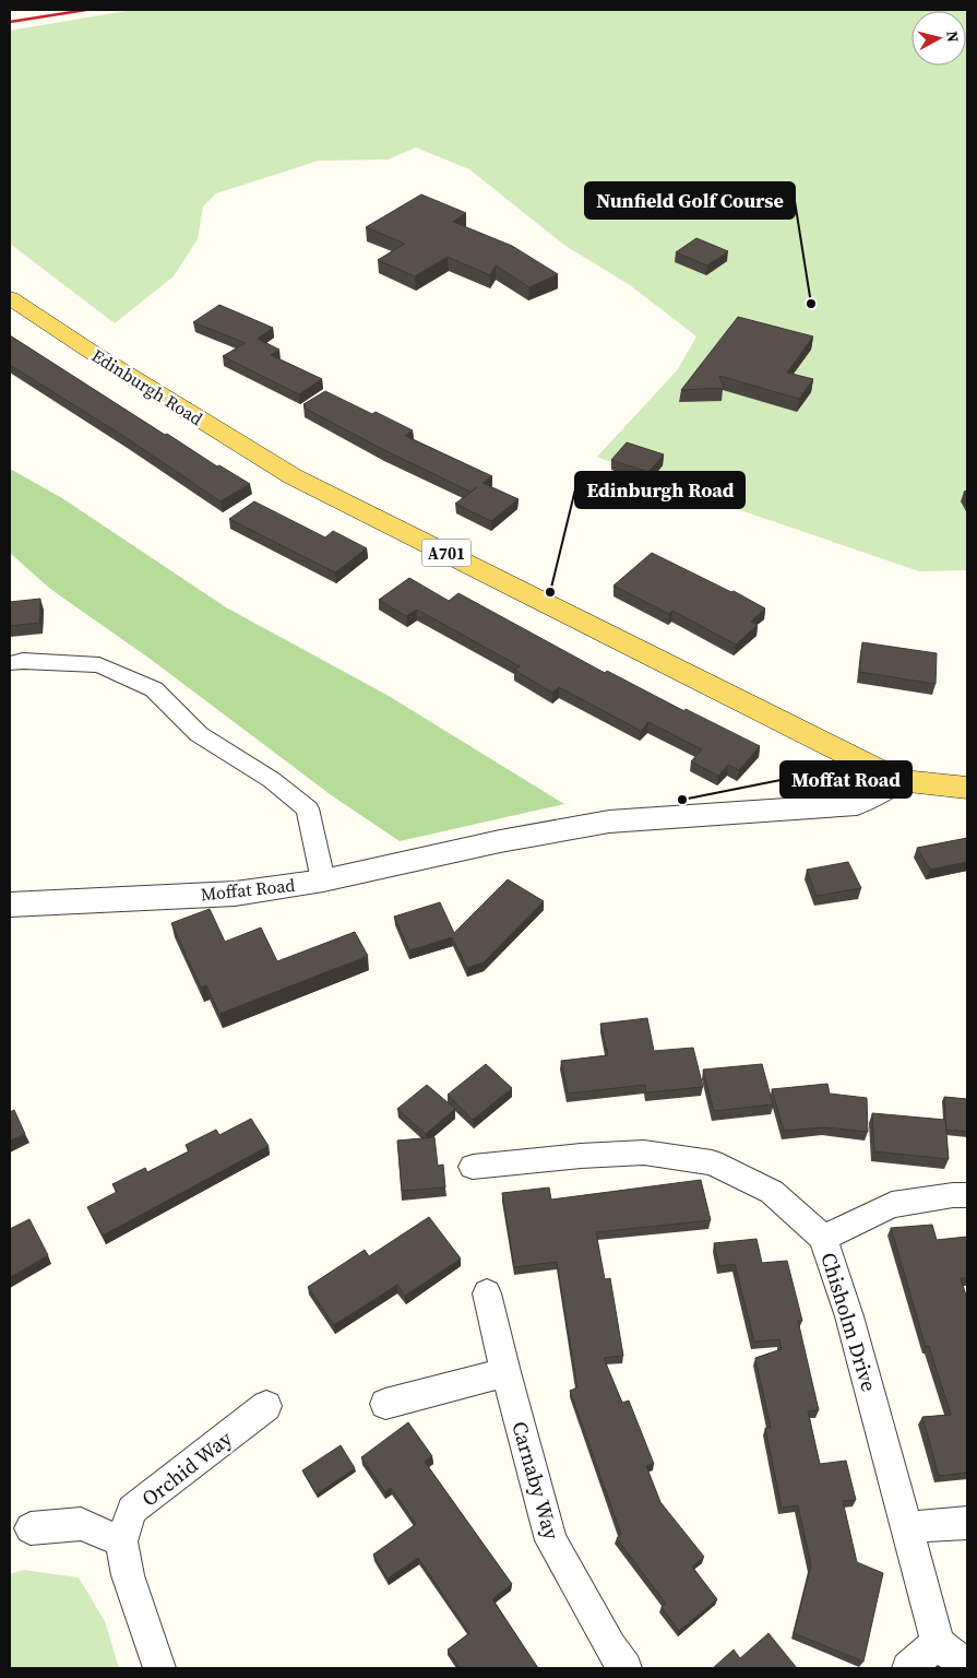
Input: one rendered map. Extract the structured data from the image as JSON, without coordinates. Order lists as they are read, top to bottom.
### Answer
{
  "streets": {
    "main road": ["Edinburgh Road", "A701"],
    "street": [
      "Moffat Road",
      "Chisholm Drive",
      "Orchid Way",
      "Carnaby Way"
    ]
  },
  "crossings": [
    ["Edinburgh Road", "Moffat Road"]
  ],
  "places": ["Nunfield Golf Course", "Edinburgh Road", "Moffat Road"],
  "north": "right"
}
